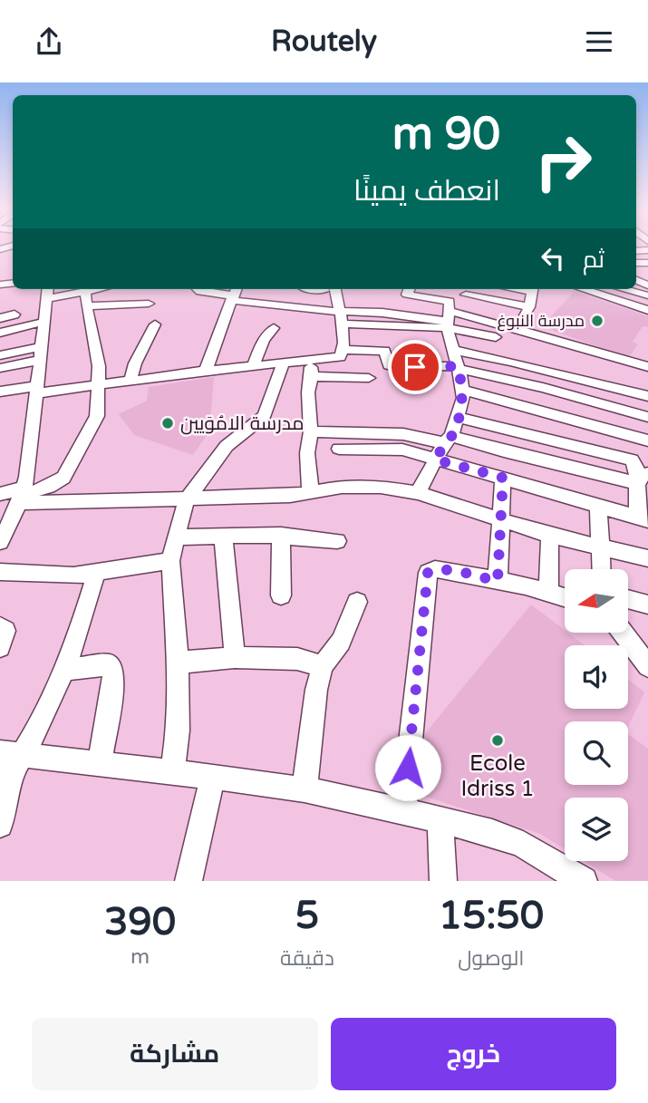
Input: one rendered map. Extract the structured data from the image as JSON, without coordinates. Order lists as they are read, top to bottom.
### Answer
{
  "places": ["مدرسة النبوغ", "مدرسة الامُوَيين", "Ecole Idriss 1"],
  "north": "left",
  "page": {
    "header": "Routely",
    "turn": ["90 m", "انعطف يمينًا"],
    "then": "ثم",
    "eta": [
      "15:50",
      "الوصول",
      "5",
      "دقيقة",
      "390",
      "m"
    ],
    "buttons": ["خروج", "مشاركة"]
  }
}
